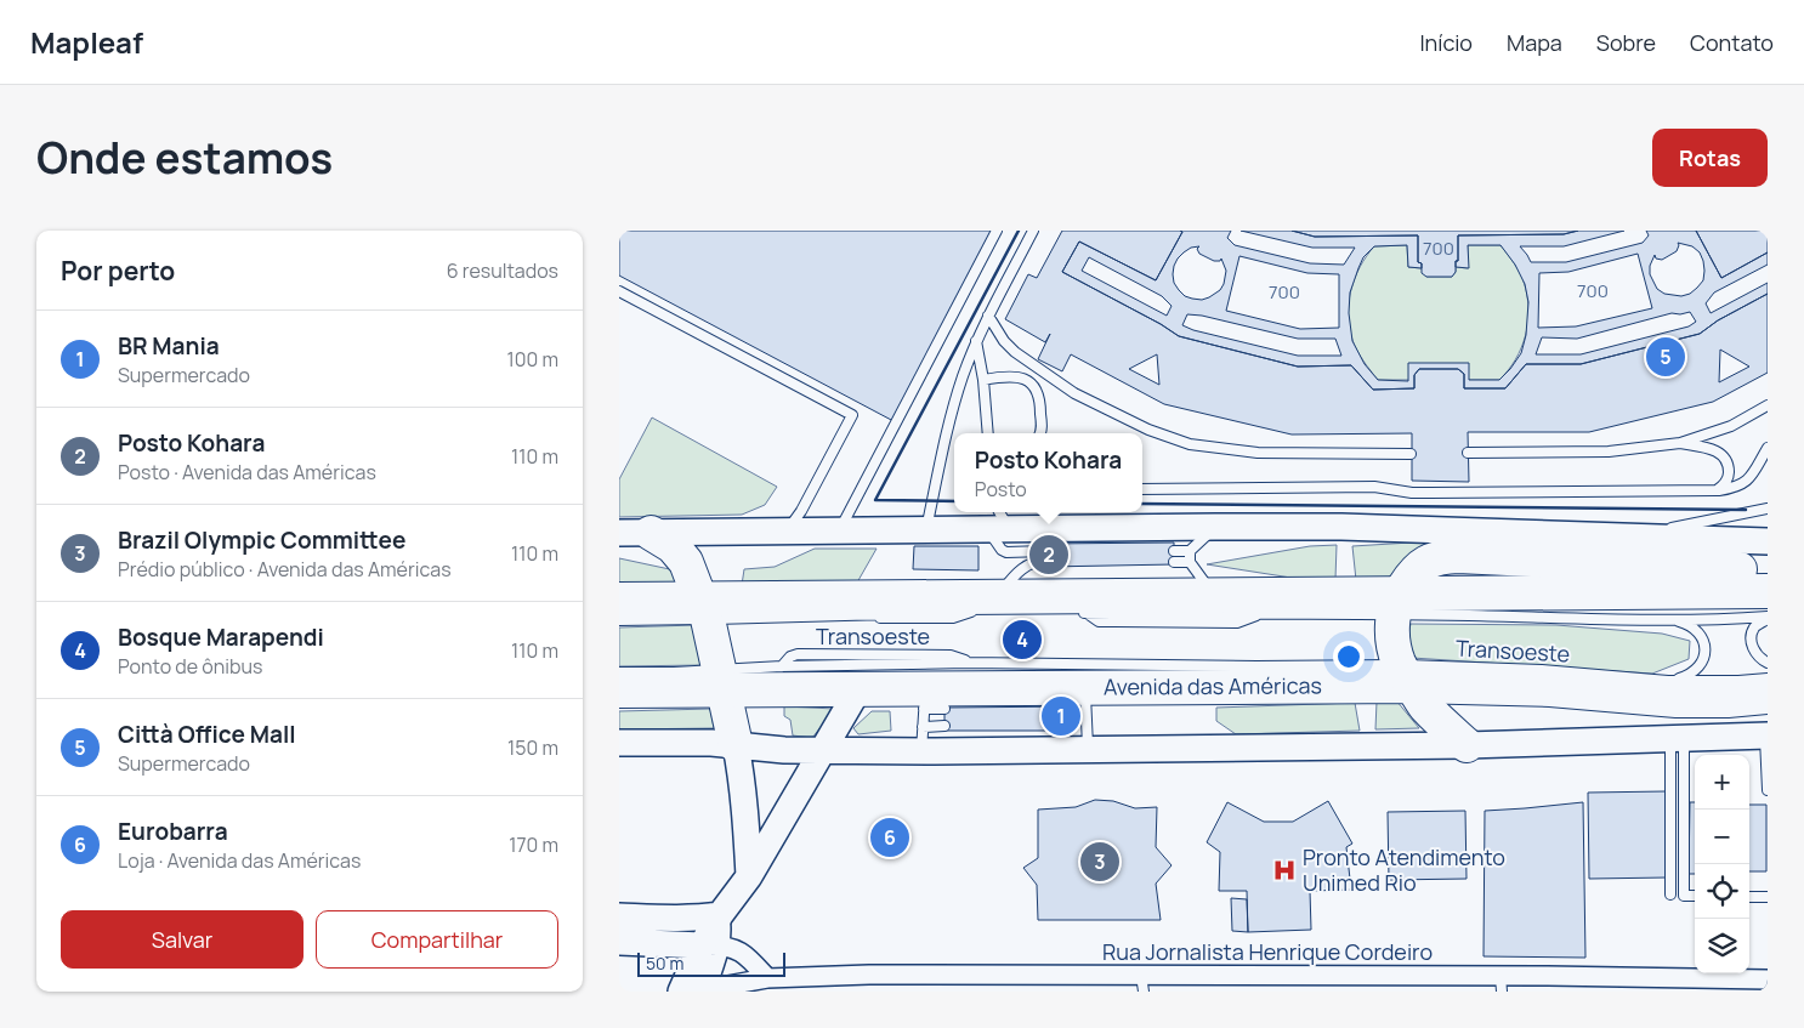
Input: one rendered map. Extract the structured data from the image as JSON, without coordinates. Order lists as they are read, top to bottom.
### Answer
{
  "streets": {
    "highway": ["Avenida das Américas"],
    "street": ["Rua Jornalista Henrique Cordeiro"],
    "lane": ["Transoeste"]
  },
  "crossings": [
    ["Transoeste", "Avenida das Américas"]
  ],
  "places": {
    "hospital": ["Pronto Atendimento Unimed Rio"]
  },
  "house_numbers": ["700", "700", "700"],
  "scale_bar": "50 m",
  "page": {
    "header": "Mapleaf",
    "nav": [
      "Início",
      "Mapa",
      "Sobre",
      "Contato"
    ],
    "title": "Onde estamos",
    "buttons": [
      "Rotas",
      ["Salvar", "Compartilhar"]
    ],
    "heading": ["Por perto", "6 resultados"],
    "list": [
      {
        "mark": "1",
        "name": "BR Mania",
        "note": "Supermercado",
        "value": "100 m"
      },
      {
        "mark": "2",
        "name": "Posto Kohara",
        "note": "Posto · Avenida das Américas",
        "value": "110 m"
      },
      {
        "mark": "3",
        "name": "Brazil Olympic Committee",
        "note": "Prédio público · Avenida das Américas",
        "value": "110 m"
      },
      {
        "mark": "4",
        "name": "Bosque Marapendi",
        "note": "Ponto de ônibus",
        "value": "110 m"
      },
      {
        "mark": "5",
        "name": "Città Office Mall",
        "note": "Supermercado",
        "value": "150 m"
      },
      {
        "mark": "6",
        "name": "Eurobarra",
        "note": "Loja · Avenida das Américas",
        "value": "170 m"
      }
    ],
    "pins": [
      "5",
      "2",
      "4",
      "1",
      "6",
      "3"
    ],
    "popup": ["Posto Kohara", "Posto"],
    "map_buttons": ["+", "−"],
    "scale": "50 m"
  }
}
